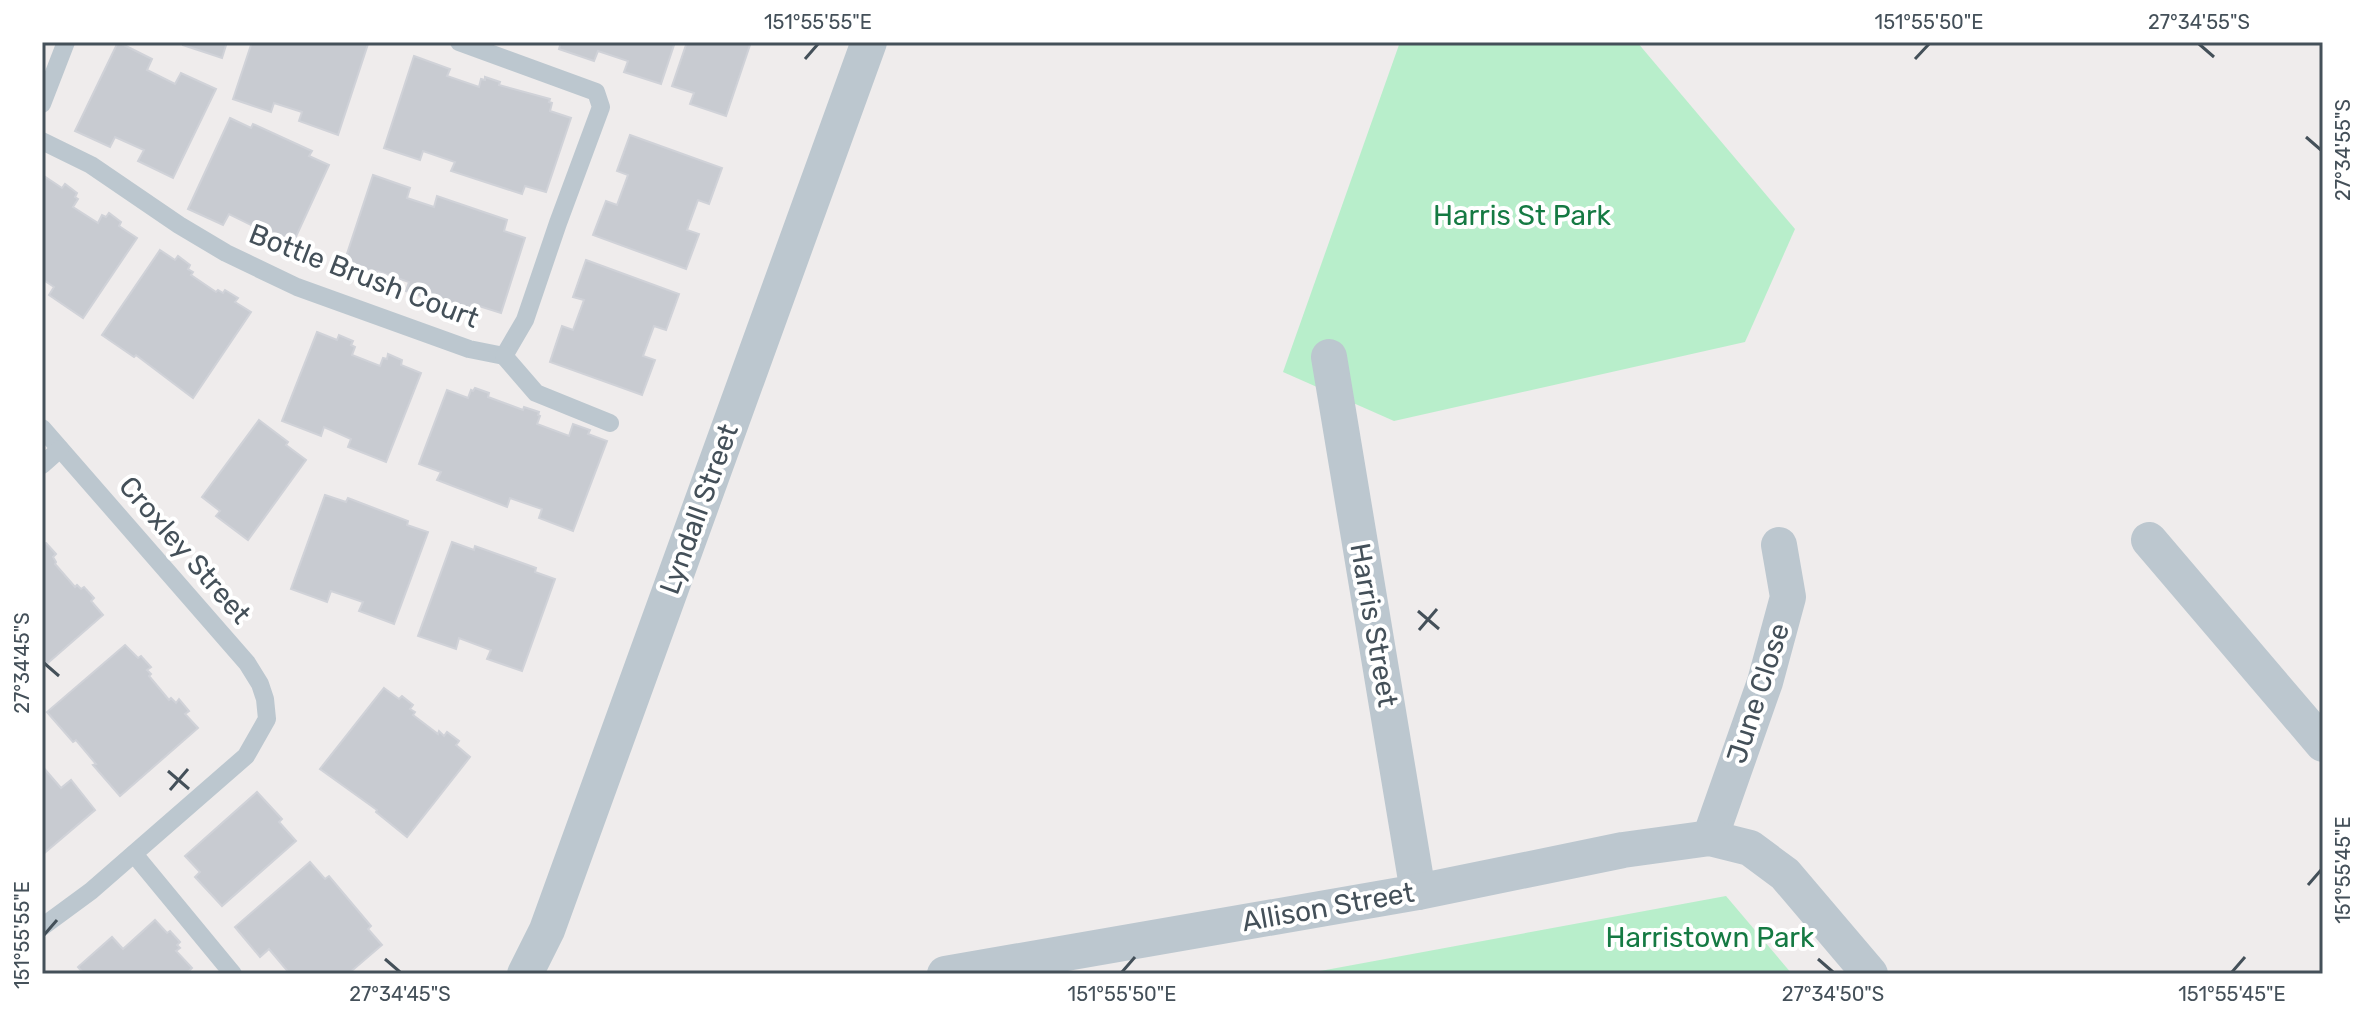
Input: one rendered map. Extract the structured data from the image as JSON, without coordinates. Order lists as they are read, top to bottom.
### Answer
{
  "streets": {
    "street": [
      "Lyndall Street",
      "Harris Street",
      "June Close",
      "Allison Street"
    ],
    "lane": ["Bottle Brush Court", "Croxley Street"]
  },
  "crossings": [
    ["Harris Street", "Allison Street"],
    ["June Close", "Allison Street"]
  ],
  "parks": ["Harris St Park", "Harristown Park"],
  "coordinates": [
    "151°55'55\"E",
    "151°55'50\"E",
    "27°34'55\"S",
    "27°34'45\"S",
    "151°55'45\"E",
    "27°34'50\"S"
  ]
}
